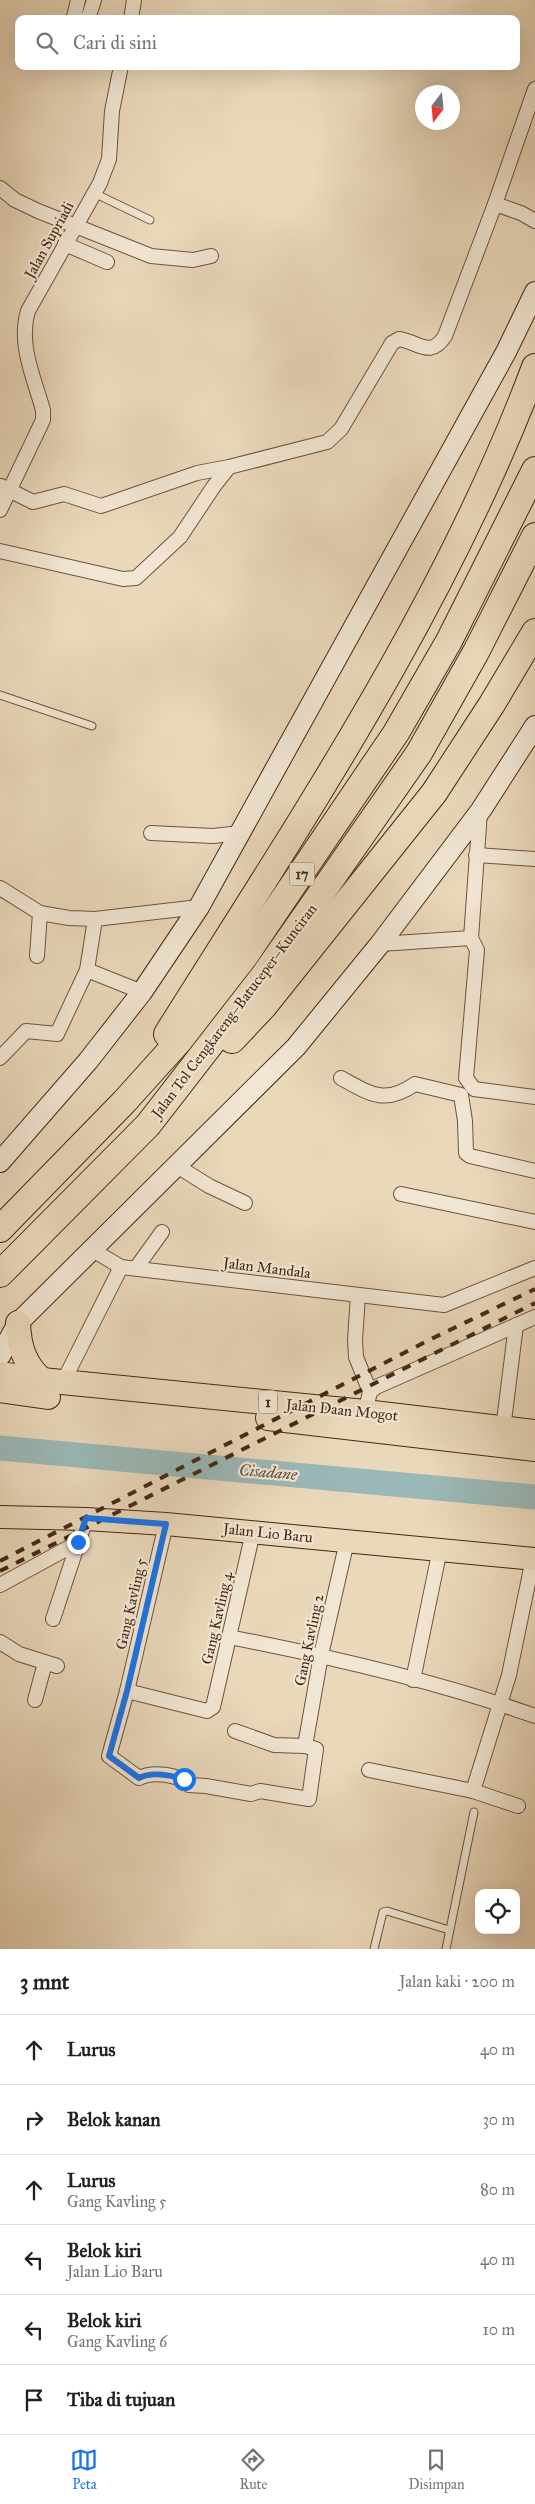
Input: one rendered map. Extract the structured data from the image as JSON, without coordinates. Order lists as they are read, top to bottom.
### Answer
{
  "streets": {
    "highway": [
      "17",
      "Jalan Tol Cengkareng–Batuceper–Kunciran",
      "1",
      "Jalan Daan Mogot"
    ],
    "main road": ["Jalan Lio Baru"],
    "street": [
      "Jalan Supriadi",
      "Jalan Mandala",
      "Gang Kavling 5",
      "Gang Kavling 4",
      "Gang Kavling 2"
    ]
  },
  "crossings": [
    ["Jalan Lio Baru", "Gang Kavling 5"],
    ["Jalan Lio Baru", "Gang Kavling 4"],
    ["Jalan Lio Baru", "Gang Kavling 2"],
    ["Gang Kavling 5", "Gang Kavling 4"],
    ["Gang Kavling 5", "Gang Kavling 2"]
  ],
  "water": ["Cisadane"],
  "north": "bottom",
  "page": {
    "search": "Cari di sini",
    "heading": ["3 mnt", "Jalan kaki · 200 m"],
    "list": [
      ["Lurus", "40 m"],
      ["Belok kanan", "30 m"],
      ["Lurus", "Gang Kavling 5", "80 m"],
      ["Belok kiri", "Jalan Lio Baru", "40 m"],
      ["Belok kiri", "Gang Kavling 6", "10 m"],
      "Tiba di tujuan"
    ],
    "nav": ["Peta", "Rute", "Disimpan"]
  }
}
